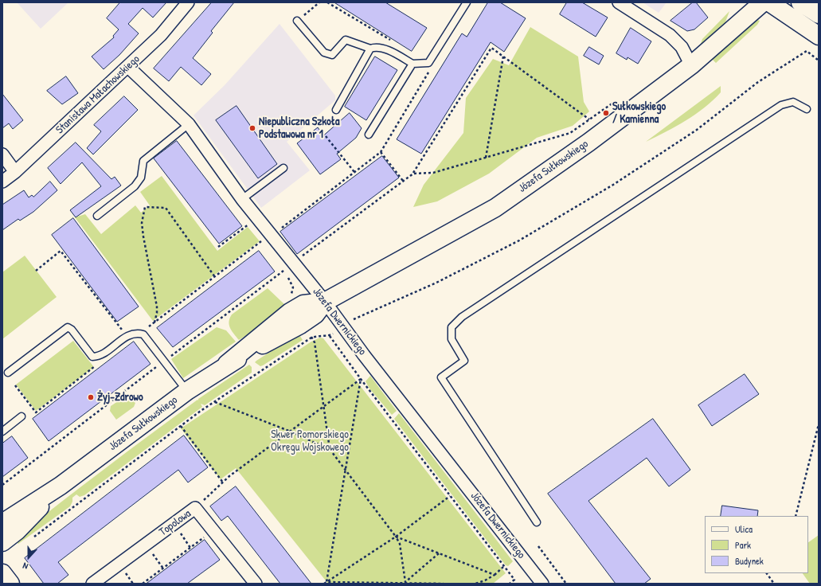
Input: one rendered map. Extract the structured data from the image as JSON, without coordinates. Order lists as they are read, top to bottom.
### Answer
{
  "streets": {
    "street": [
      "Stanisława Małachowskiego",
      "Józefa Sułkowskiego",
      "Józefa Dwernickiego",
      "Topolowa"
    ]
  },
  "crossings": [
    ["Stanisława Małachowskiego", "Józefa Dwernickiego"],
    ["Józefa Sułkowskiego", "Józefa Dwernickiego"]
  ],
  "parks": ["Skwer Pomorskiego Okręgu Wojskowego"],
  "places": ["Sułkowskiego / Kamienna", "Niepubliczna Szkoła Podstawowa nr 1", "Żyj-Zdrowo"],
  "legend": ["Ulica", "Park", "Budynek"],
  "north": "bottom"
}
